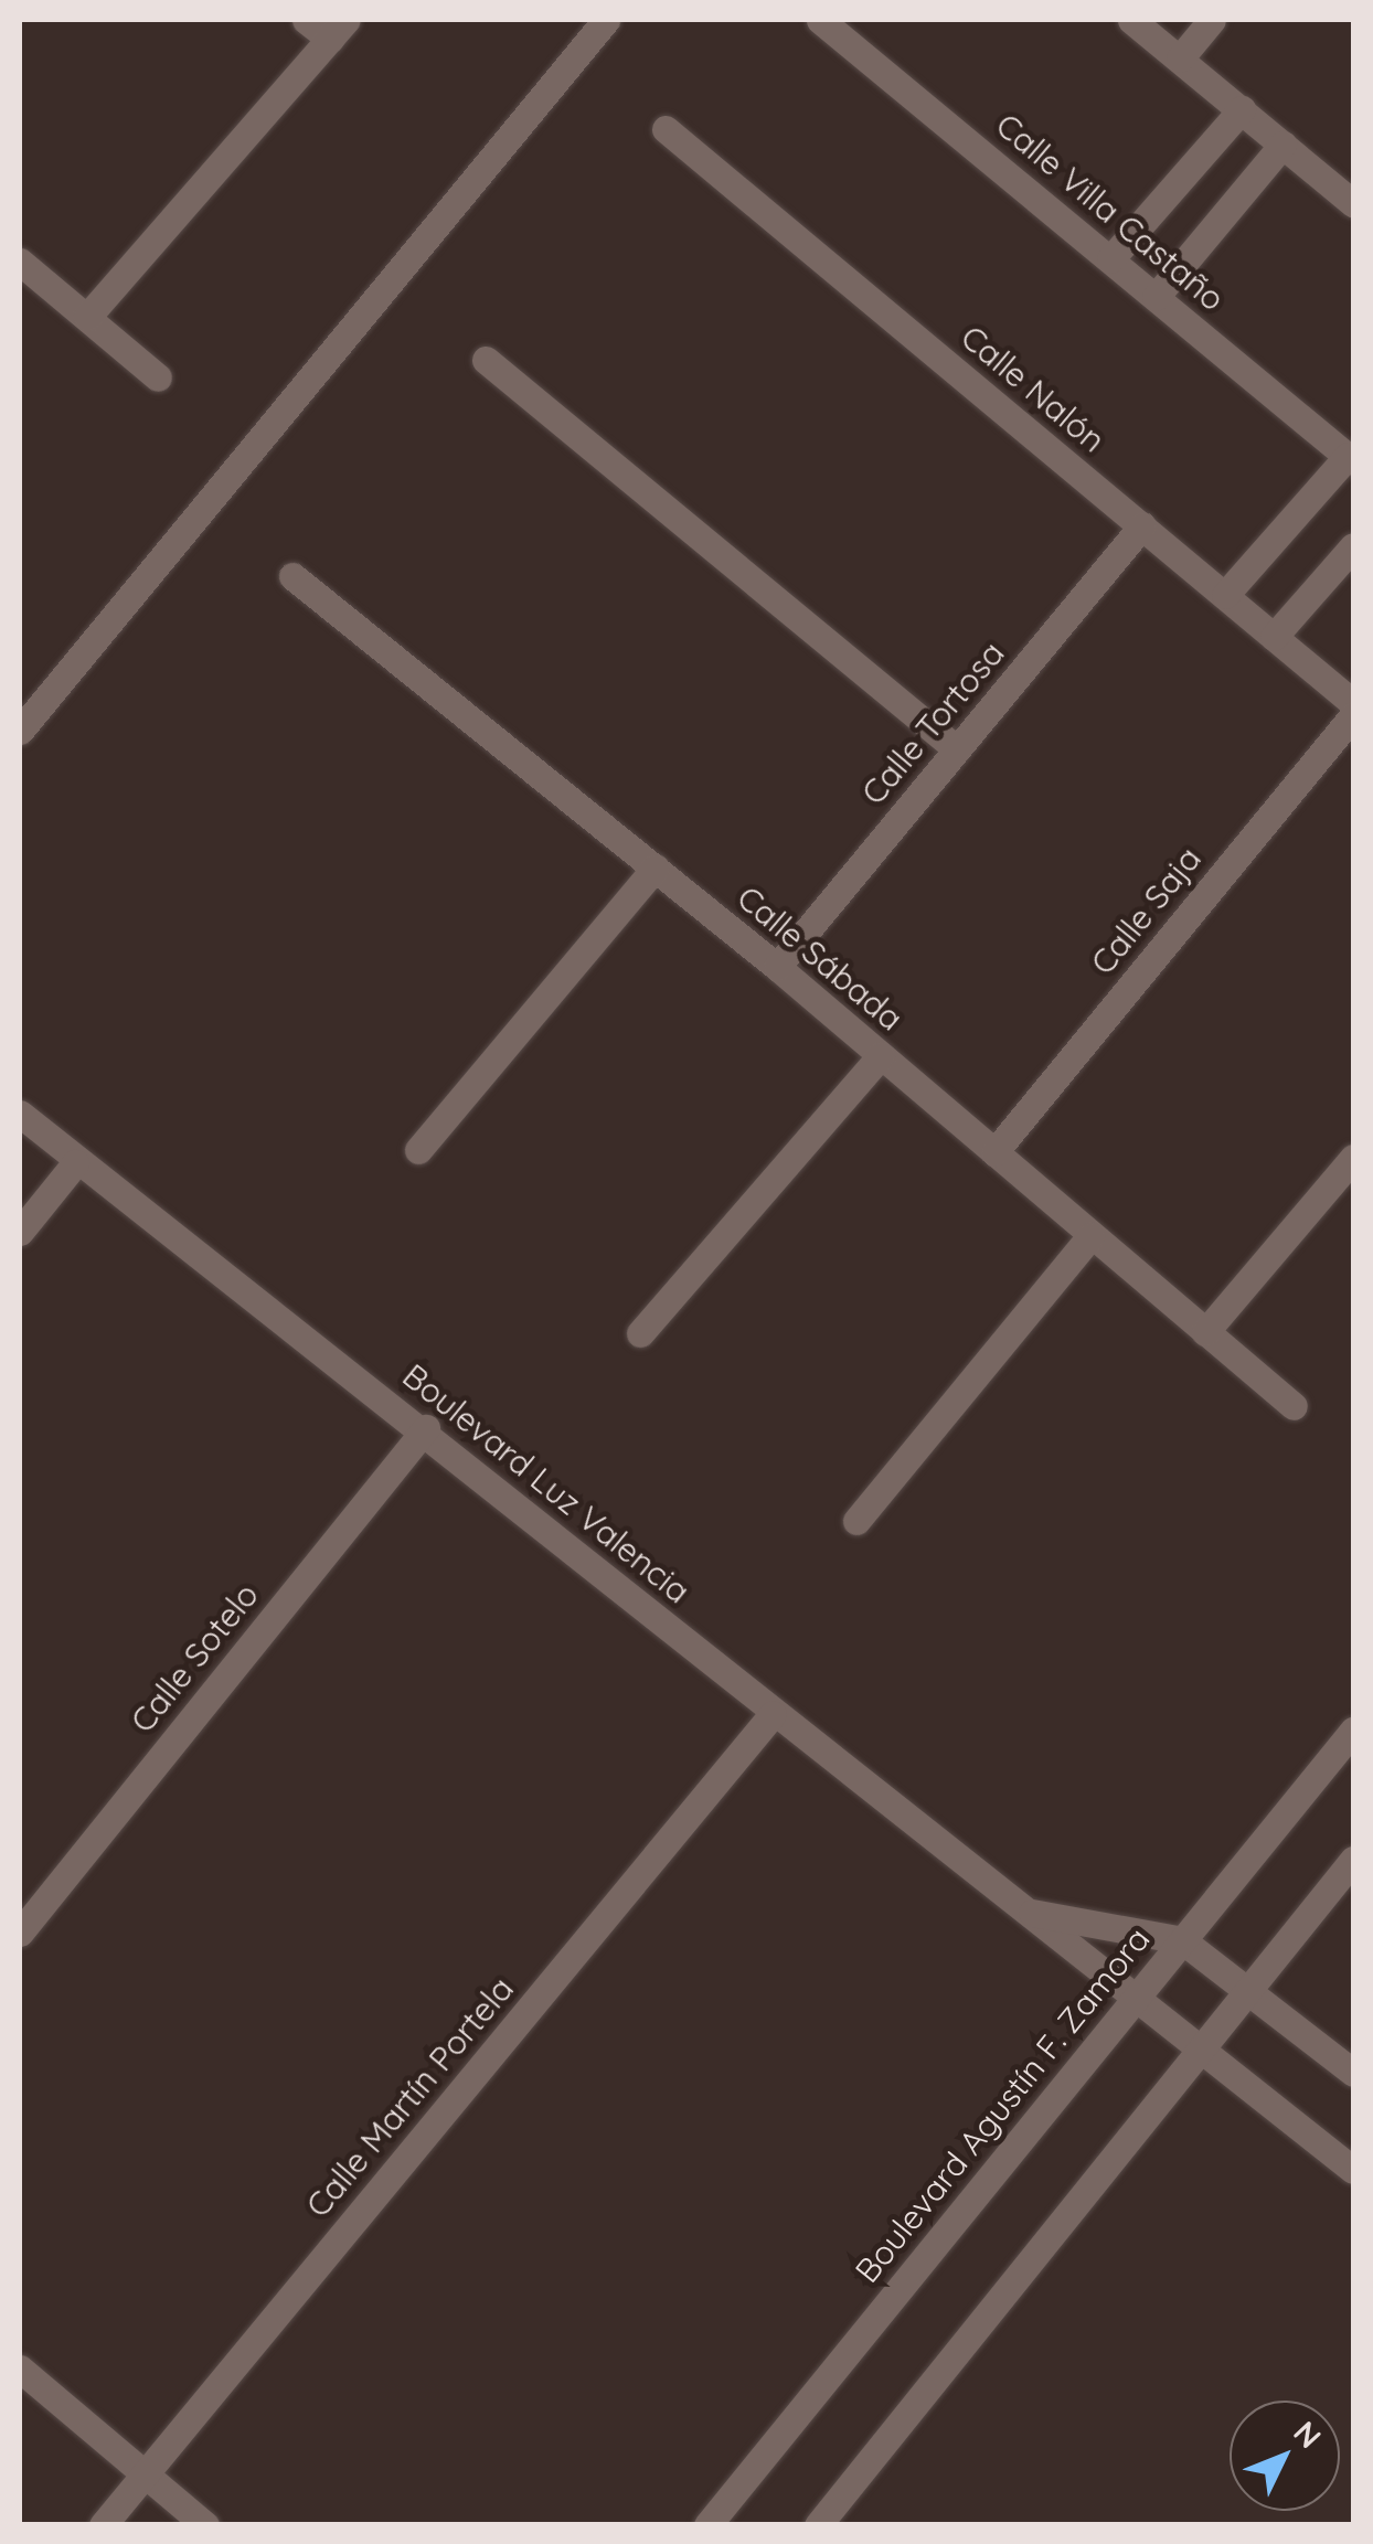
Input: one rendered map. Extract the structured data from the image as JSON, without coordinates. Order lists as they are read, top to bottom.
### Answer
{
  "streets": {
    "street": [
      "Calle Villa Castaño",
      "Calle Nalón",
      "Calle Tortosa",
      "Calle Saja",
      "Calle Sábada",
      "Boulevard Luz Valencia",
      "Calle Sotelo",
      "Calle Martín Portela",
      "Boulevard Agustín F. Zamora"
    ]
  },
  "crossings": [
    ["Calle Nalón", "Calle Tortosa"],
    ["Calle Tortosa", "Calle Sábada"],
    ["Calle Saja", "Calle Sábada"],
    ["Boulevard Luz Valencia", "Calle Sotelo"],
    ["Boulevard Luz Valencia", "Calle Martín Portela"],
    ["Boulevard Luz Valencia", "Boulevard Agustín F. Zamora"]
  ],
  "north": "top right"
}
